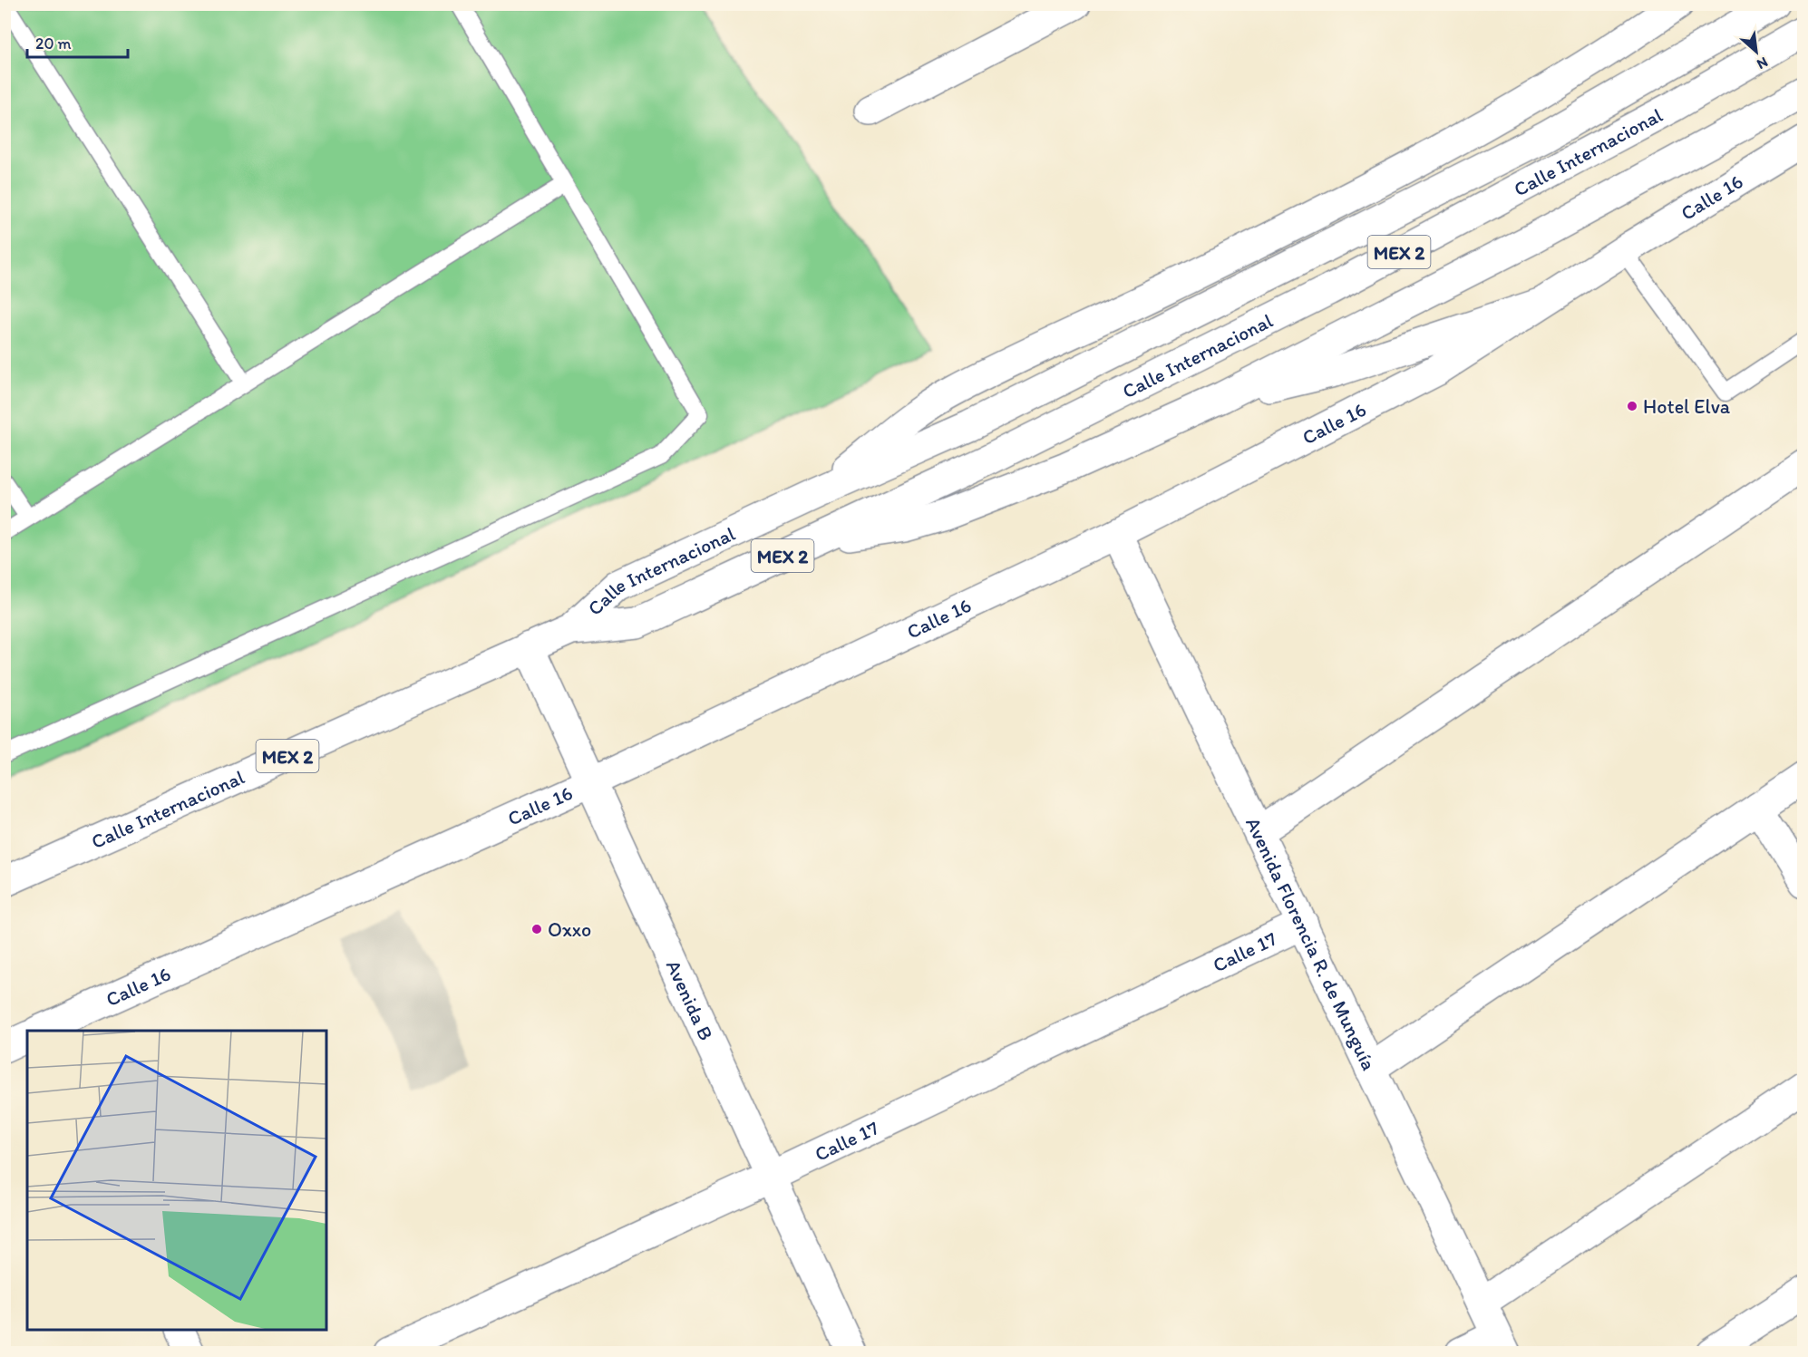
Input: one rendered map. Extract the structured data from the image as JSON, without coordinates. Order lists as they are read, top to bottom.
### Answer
{
  "streets": {
    "main road": [
      "Calle Internacional",
      "Calle 16",
      "MEX 2",
      "Avenida Florencia R. de Munguía",
      "Calle 17",
      "Avenida B"
    ]
  },
  "crossings": [
    ["Calle Internacional", "Avenida B"],
    ["Calle 16", "Avenida Florencia R. de Munguía"],
    ["Calle 16", "Avenida B"],
    ["Avenida Florencia R. de Munguía", "Calle 17"],
    ["Calle 17", "Avenida B"]
  ],
  "places": ["Hotel Elva", "Oxxo"],
  "scale_bar": "20 m",
  "north": "bottom right"
}
